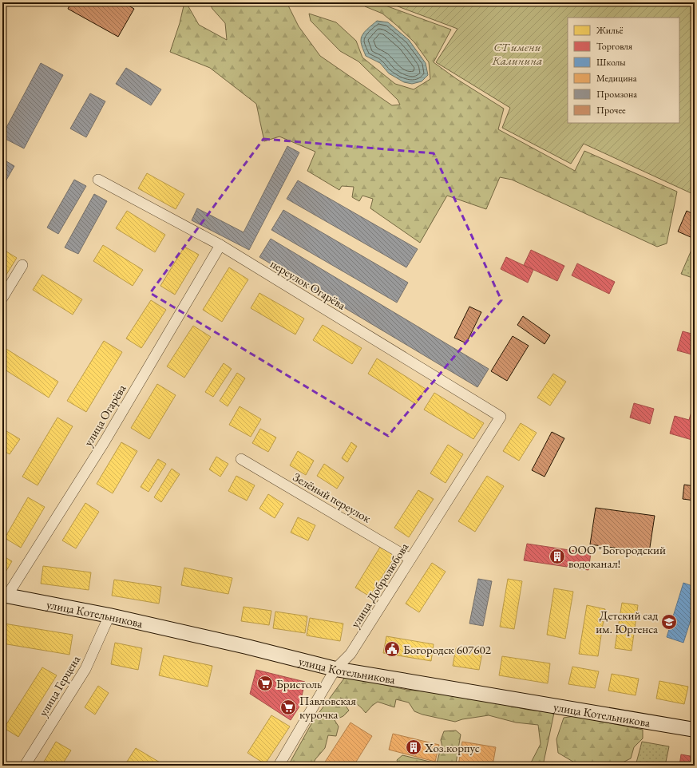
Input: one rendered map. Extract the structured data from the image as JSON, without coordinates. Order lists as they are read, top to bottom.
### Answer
{
  "streets": {
    "street": [
      "переулок Огарёва",
      "улица Огарёва",
      "Зелёный переулок",
      "улица Добролюбова",
      "улица Котельникова",
      "улица Герцена"
    ]
  },
  "crossings": [
    ["переулок Огарёва", "улица Огарёва"],
    ["переулок Огарёва", "улица Добролюбова"],
    ["улица Огарёва", "улица Котельникова"],
    ["Зелёный переулок", "улица Добролюбова"],
    ["улица Добролюбова", "улица Котельникова"],
    ["улица Котельникова", "улица Герцена"]
  ],
  "parks": ["СТ имени Калинина"],
  "places": {
    "building": ["ООО \"Богородский водоканал!", "Хоз.корпус"],
    "school or university": ["Детский сад им. Юргенса"],
    "public building": ["Богородск 607602"],
    "supermarket": ["Бристоль", "Павловская курочка"]
  },
  "legend": [
    "Жильё",
    "Торговля",
    "Школы",
    "Медицина",
    "Промзона",
    "Прочее"
  ]
}
